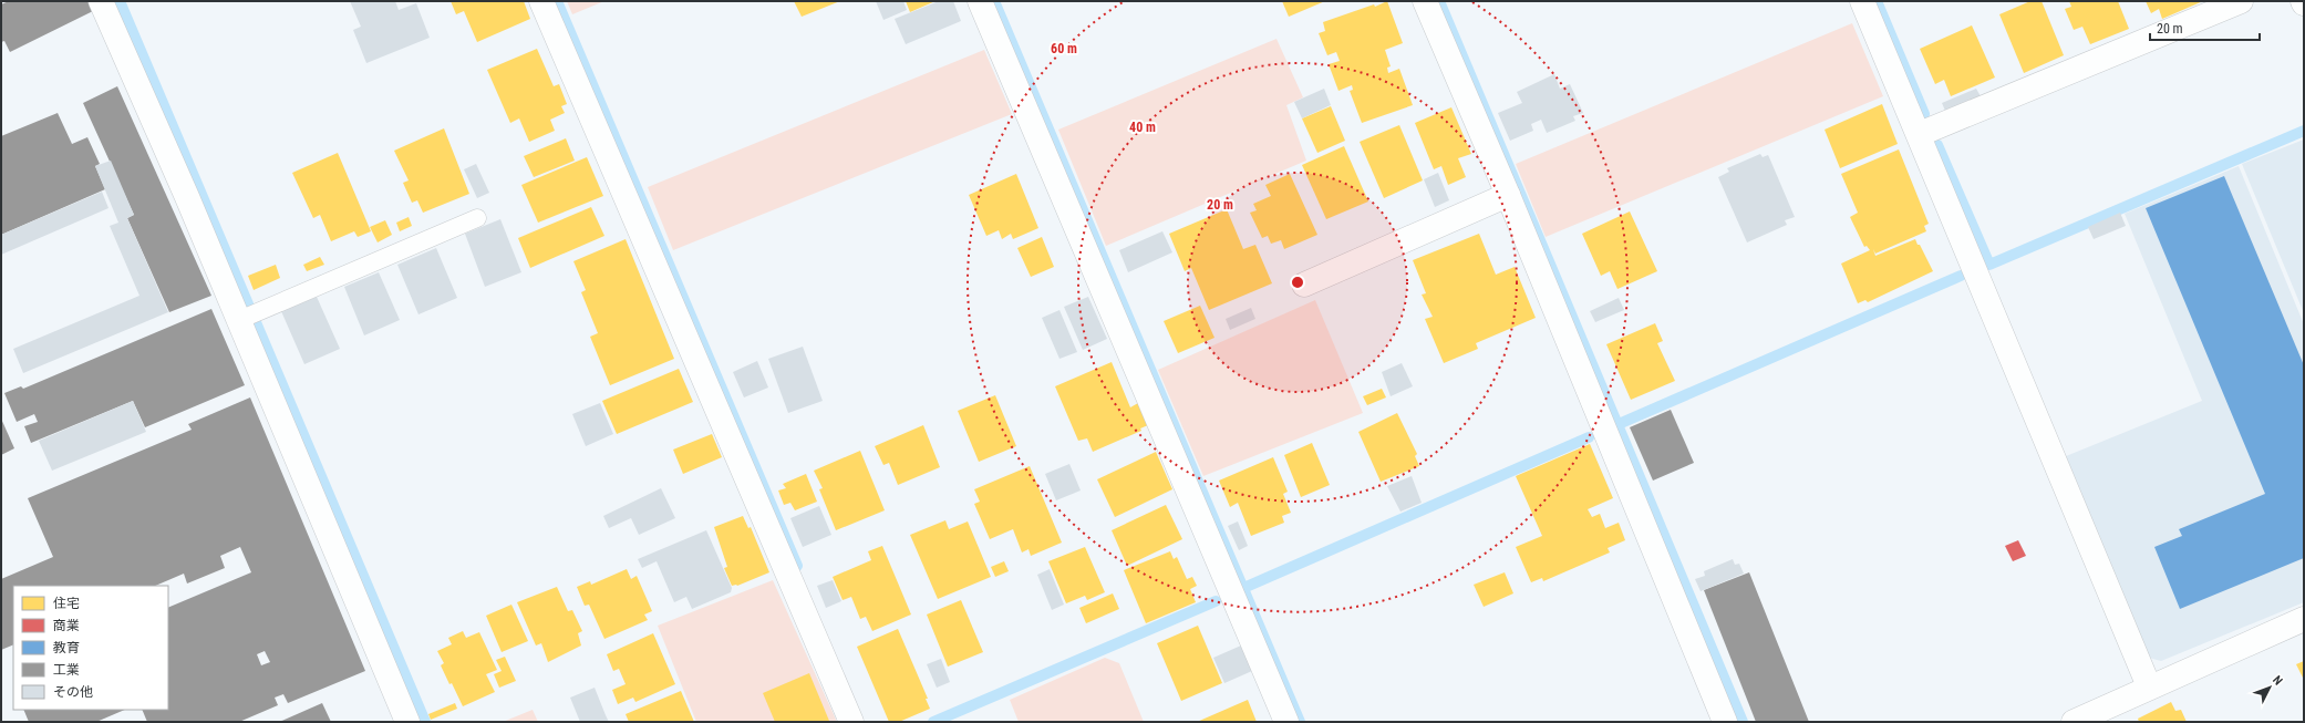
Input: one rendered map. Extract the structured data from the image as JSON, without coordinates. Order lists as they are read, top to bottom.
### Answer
{
  "legend": [
    "住宅",
    "商業",
    "教育",
    "工業",
    "その他"
  ],
  "scale_bar": "20 m",
  "north": "top right",
  "rings": ["60 m", "40 m", "20 m"]
}
